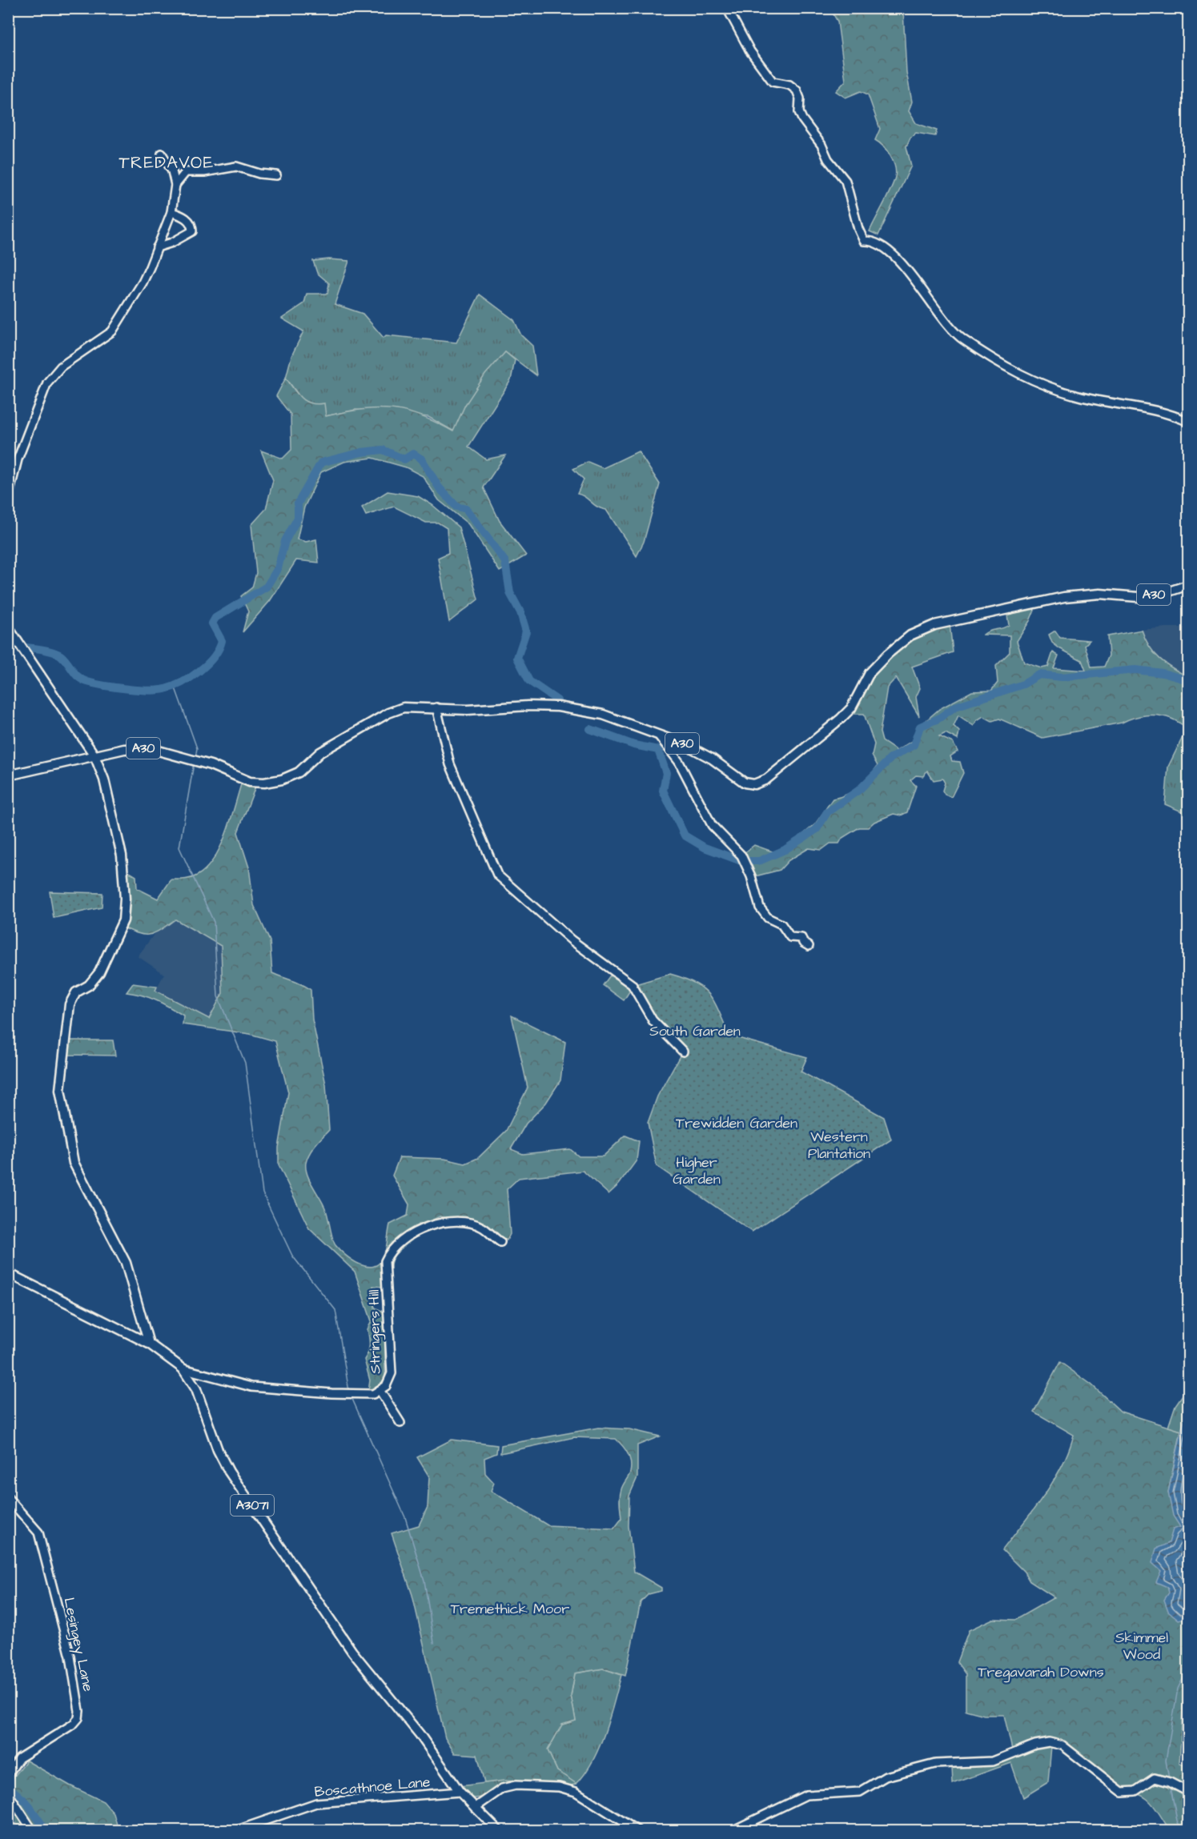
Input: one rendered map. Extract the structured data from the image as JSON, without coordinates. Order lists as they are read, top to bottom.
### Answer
{
  "streets": {
    "main road": ["A30", "A3071"],
    "street": ["Stringers Hill", "Lesingey Lane", "Boscathnoe Lane"]
  },
  "crossings": [
    ["Stringers Hill", "A3071"],
    ["A3071", "Boscathnoe Lane"]
  ],
  "districts": ["TREDAVOE"],
  "parks": [
    "South Garden",
    "Trewidden Garden",
    "Western Plantation",
    "Higher Garden",
    "Tremethick Moor",
    "Skimmel Wood",
    "Tregavarah Downs"
  ]
}
